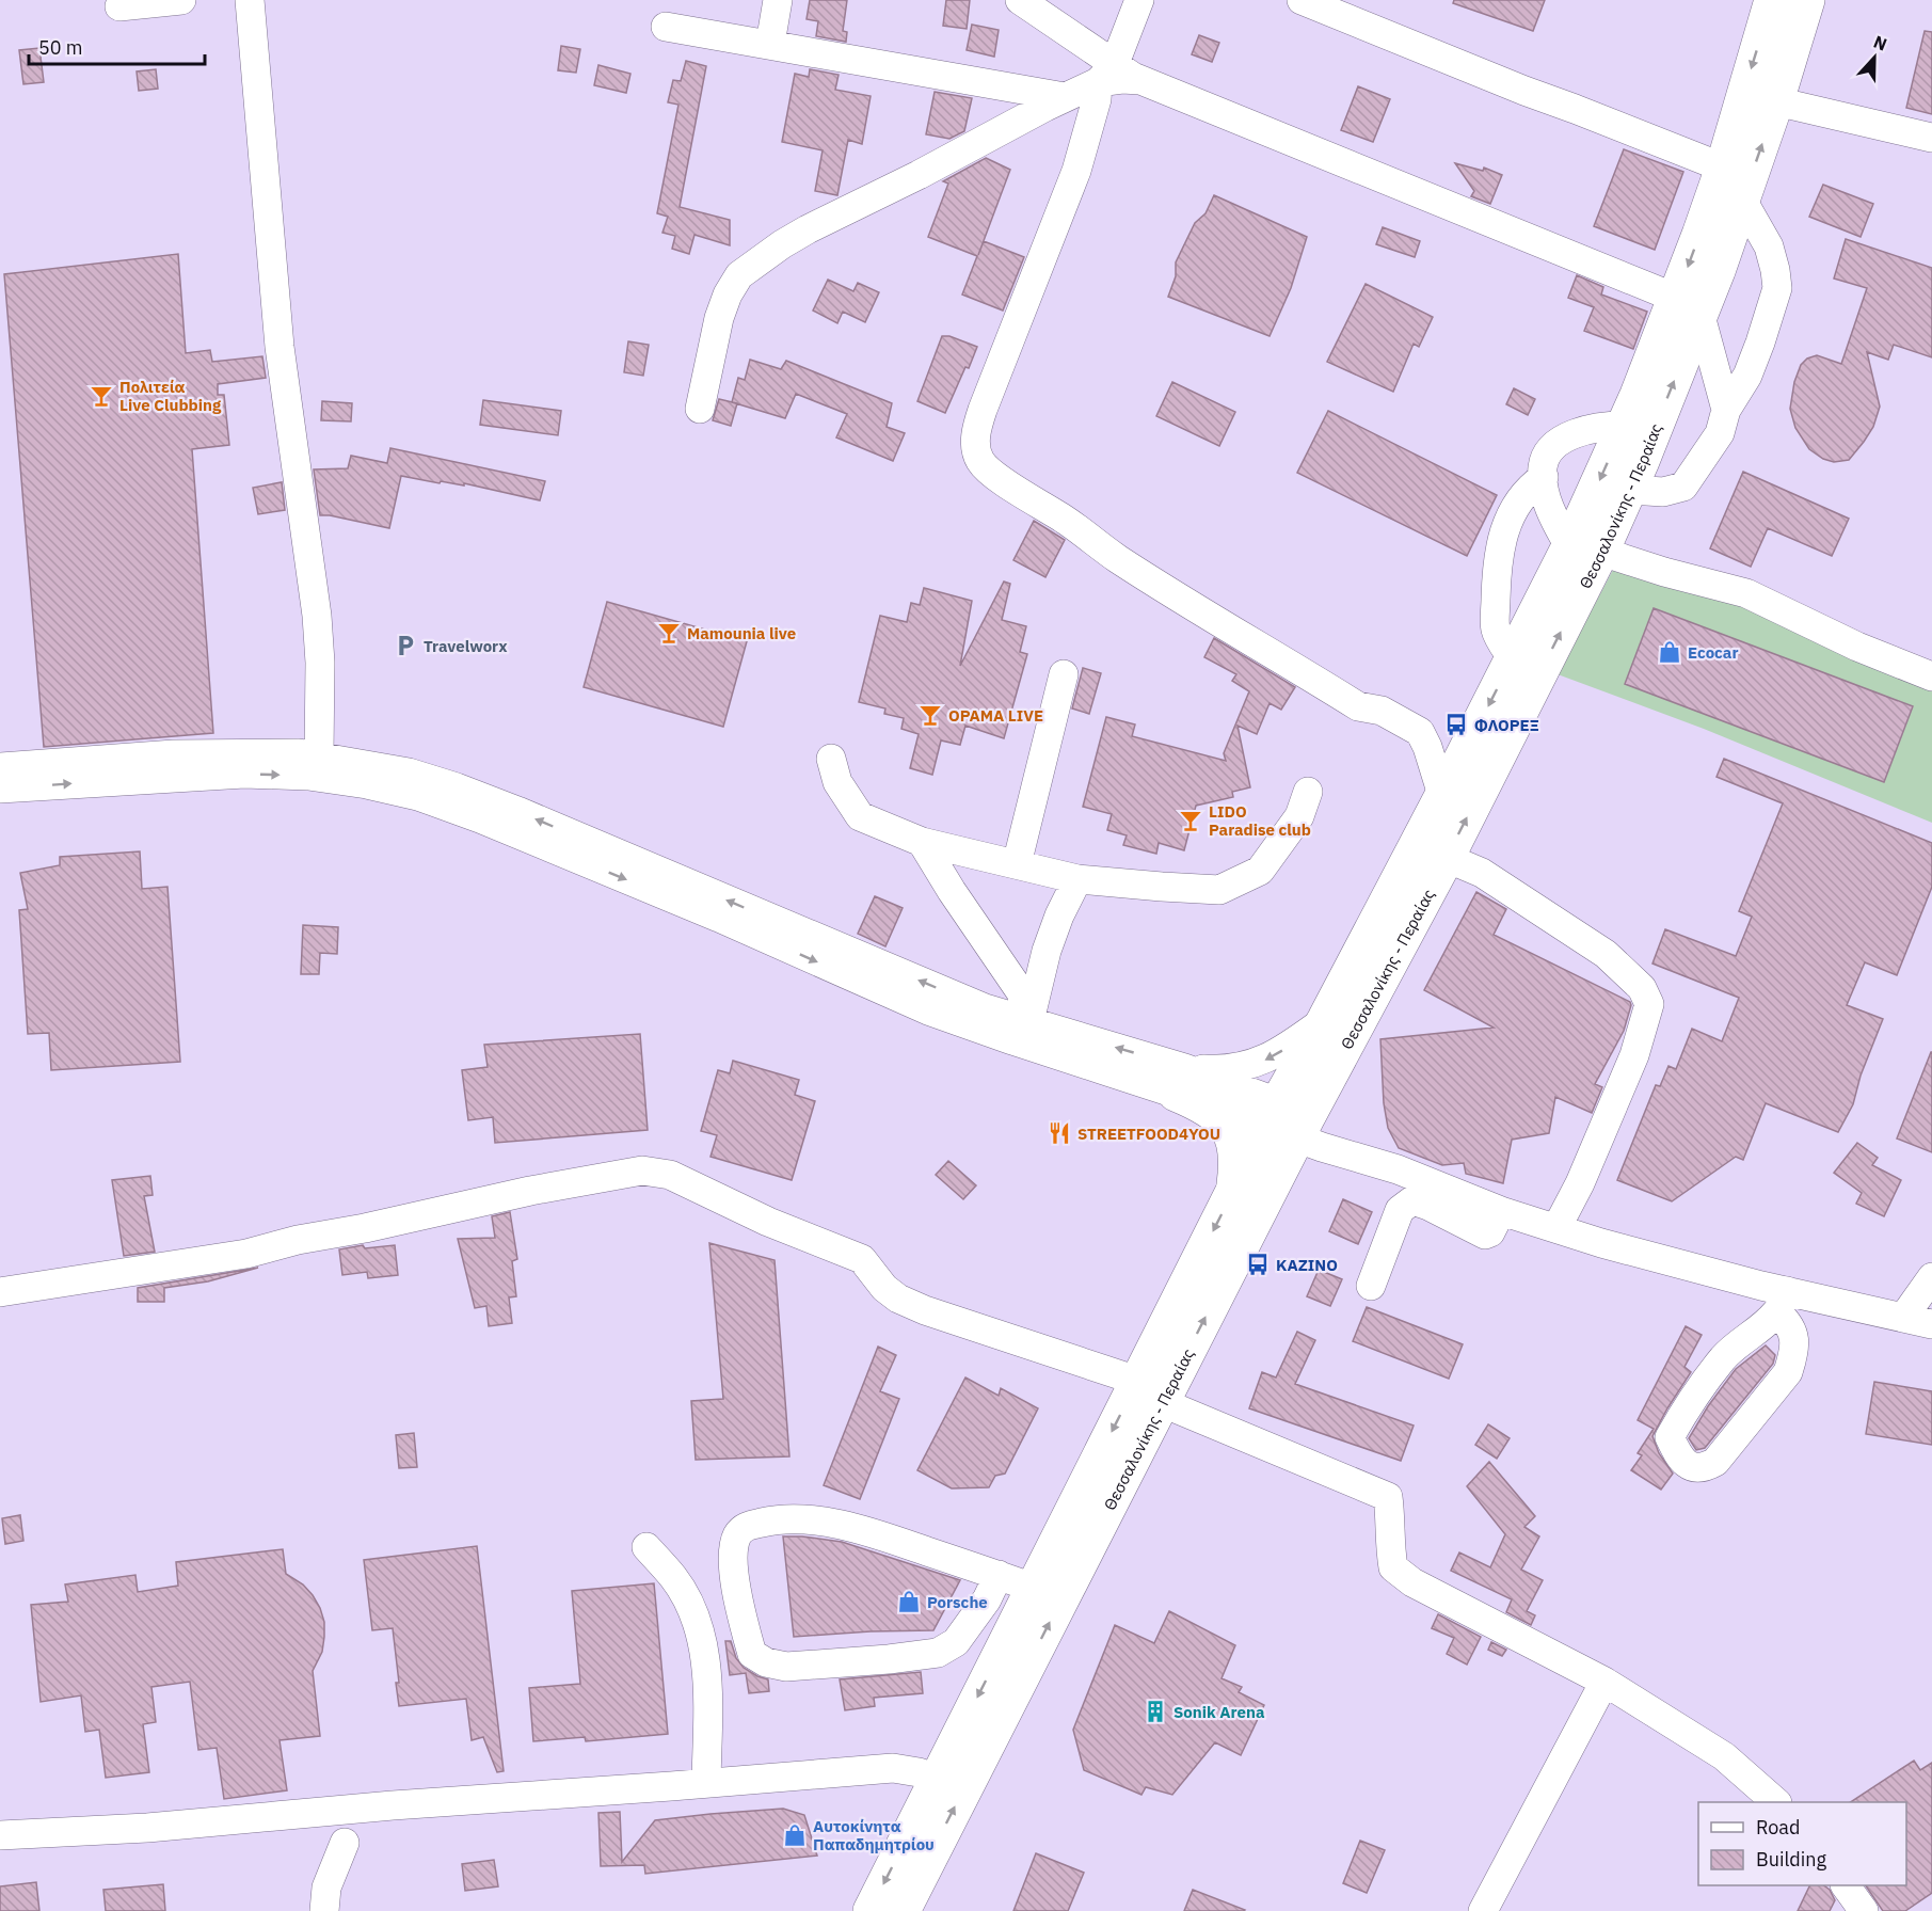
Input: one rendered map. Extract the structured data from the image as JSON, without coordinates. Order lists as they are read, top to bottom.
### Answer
{
  "streets": {
    "main road": ["Θεσσαλονίκης - Περαίας"]
  },
  "places": {
    "bar": [
      "Πολιτεία Live Clubbing",
      "Mamounia live",
      "ΟΡΑΜΑ LIVE",
      "LIDO Paradise club"
    ],
    "parking": ["Travelworx"],
    "shop": ["Ecocar", "Porsche", "Αυτοκίνητα Παπαδημητρίου"],
    "bus stop": ["ΦΛΟΡΕΞ", "ΚΑΖΙΝΟ"],
    "restaurant": ["STREETFOOD4YOU"],
    "building": ["Sonik Arena"]
  },
  "legend": ["Road", "Building"],
  "scale_bar": "50 m",
  "north": "top"
}
